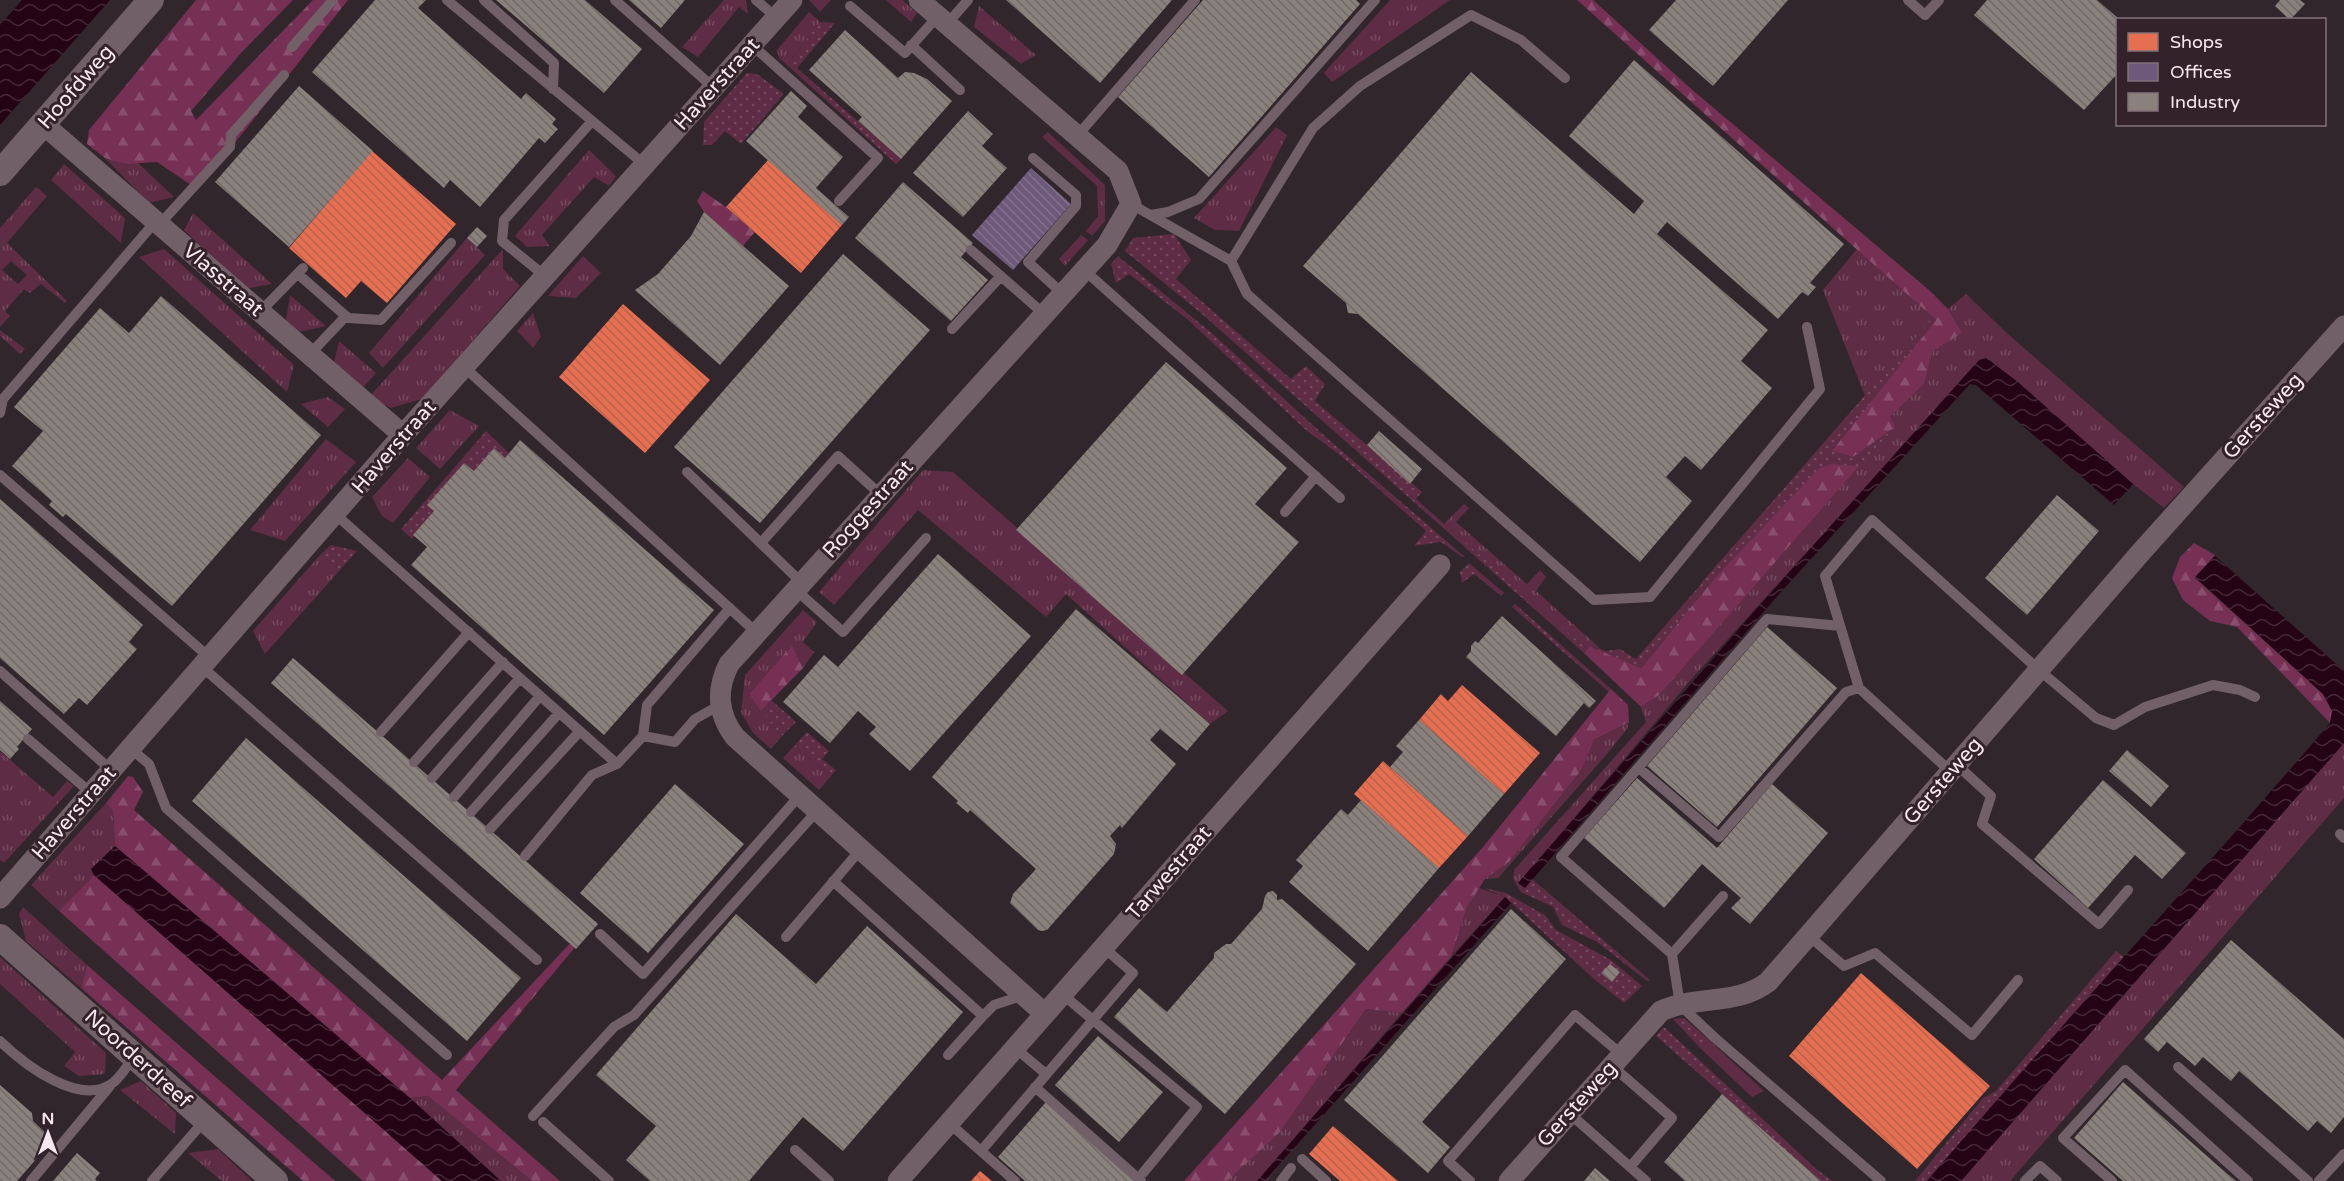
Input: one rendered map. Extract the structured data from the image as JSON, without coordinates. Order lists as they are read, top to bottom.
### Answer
{
  "streets": {
    "street": [
      "Haverstraat",
      "Hoofdweg",
      "Vlasstraat",
      "Gersteweg",
      "Roggestraat",
      "Tarwestraat",
      "Noorderdreef"
    ]
  },
  "crossings": [
    ["Haverstraat", "Vlasstraat"],
    ["Hoofdweg", "Vlasstraat"]
  ],
  "legend": ["Shops", "Offices", "Industry"],
  "north": "top"
}
